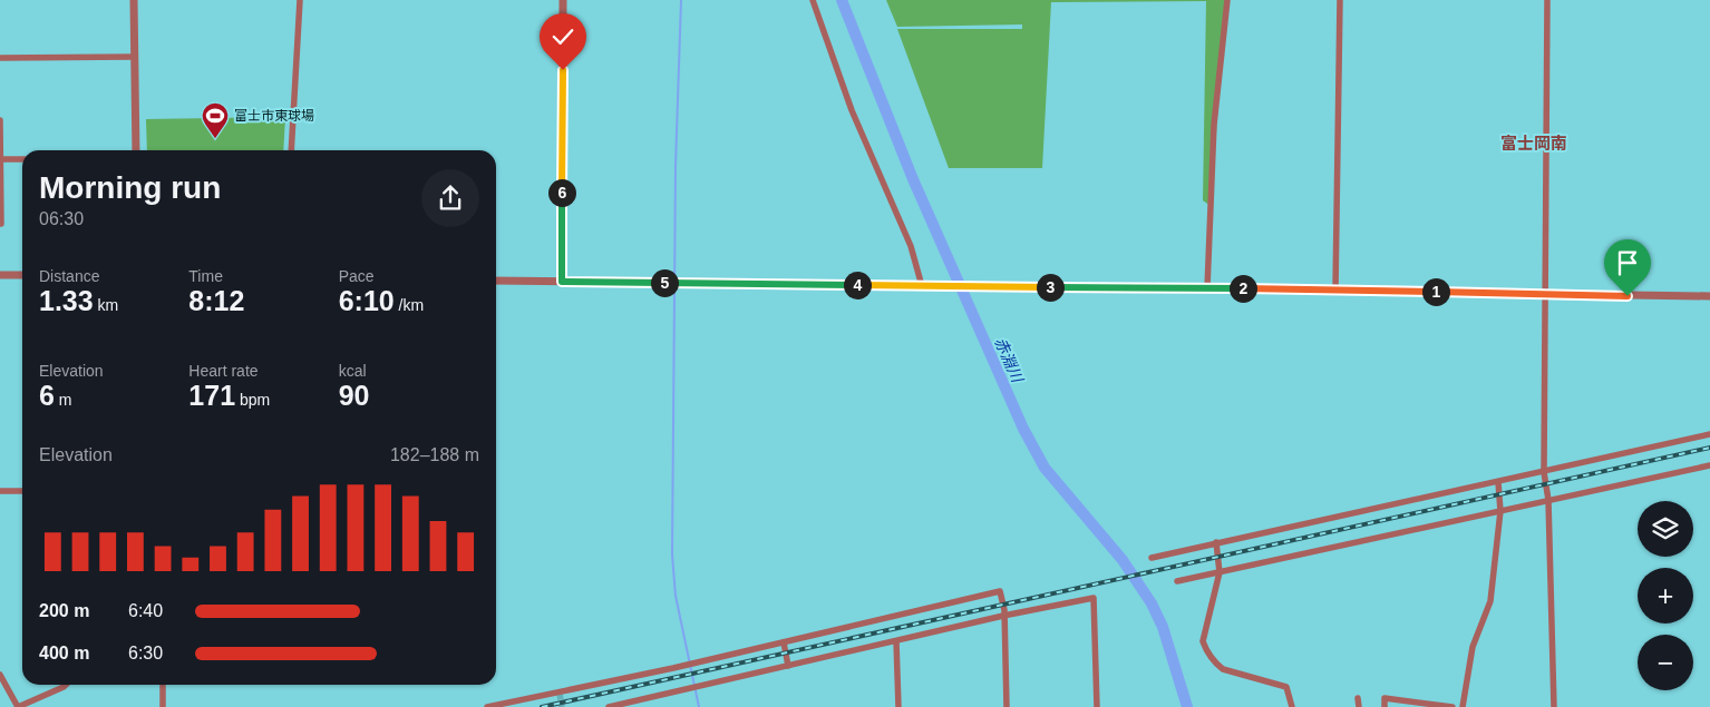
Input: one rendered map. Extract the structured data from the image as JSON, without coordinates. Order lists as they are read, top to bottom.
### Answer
{
  "districts": ["富士岡南"],
  "water": ["赤淵川"],
  "places": {
    "sports": ["富士市東球場"]
  },
  "page": {
    "heading": ["Morning run", "06:30"],
    "pins": [
      "6",
      "5",
      "4",
      "3",
      "2",
      "1"
    ],
    "stats": [
      ["Distance", "1.33 km"],
      ["Time", "8:12"],
      ["Pace", "6:10 /km"],
      ["Elevation", "6 m"],
      ["Heart rate", "171 bpm"],
      ["kcal", "90"]
    ],
    "chart": ["Elevation", "182–188 m"],
    "map_buttons": ["+", "−"],
    "list": [
      {
        "name": "200 m",
        "note": "6:40"
      },
      {
        "name": "400 m",
        "note": "6:30"
      }
    ]
  }
}
